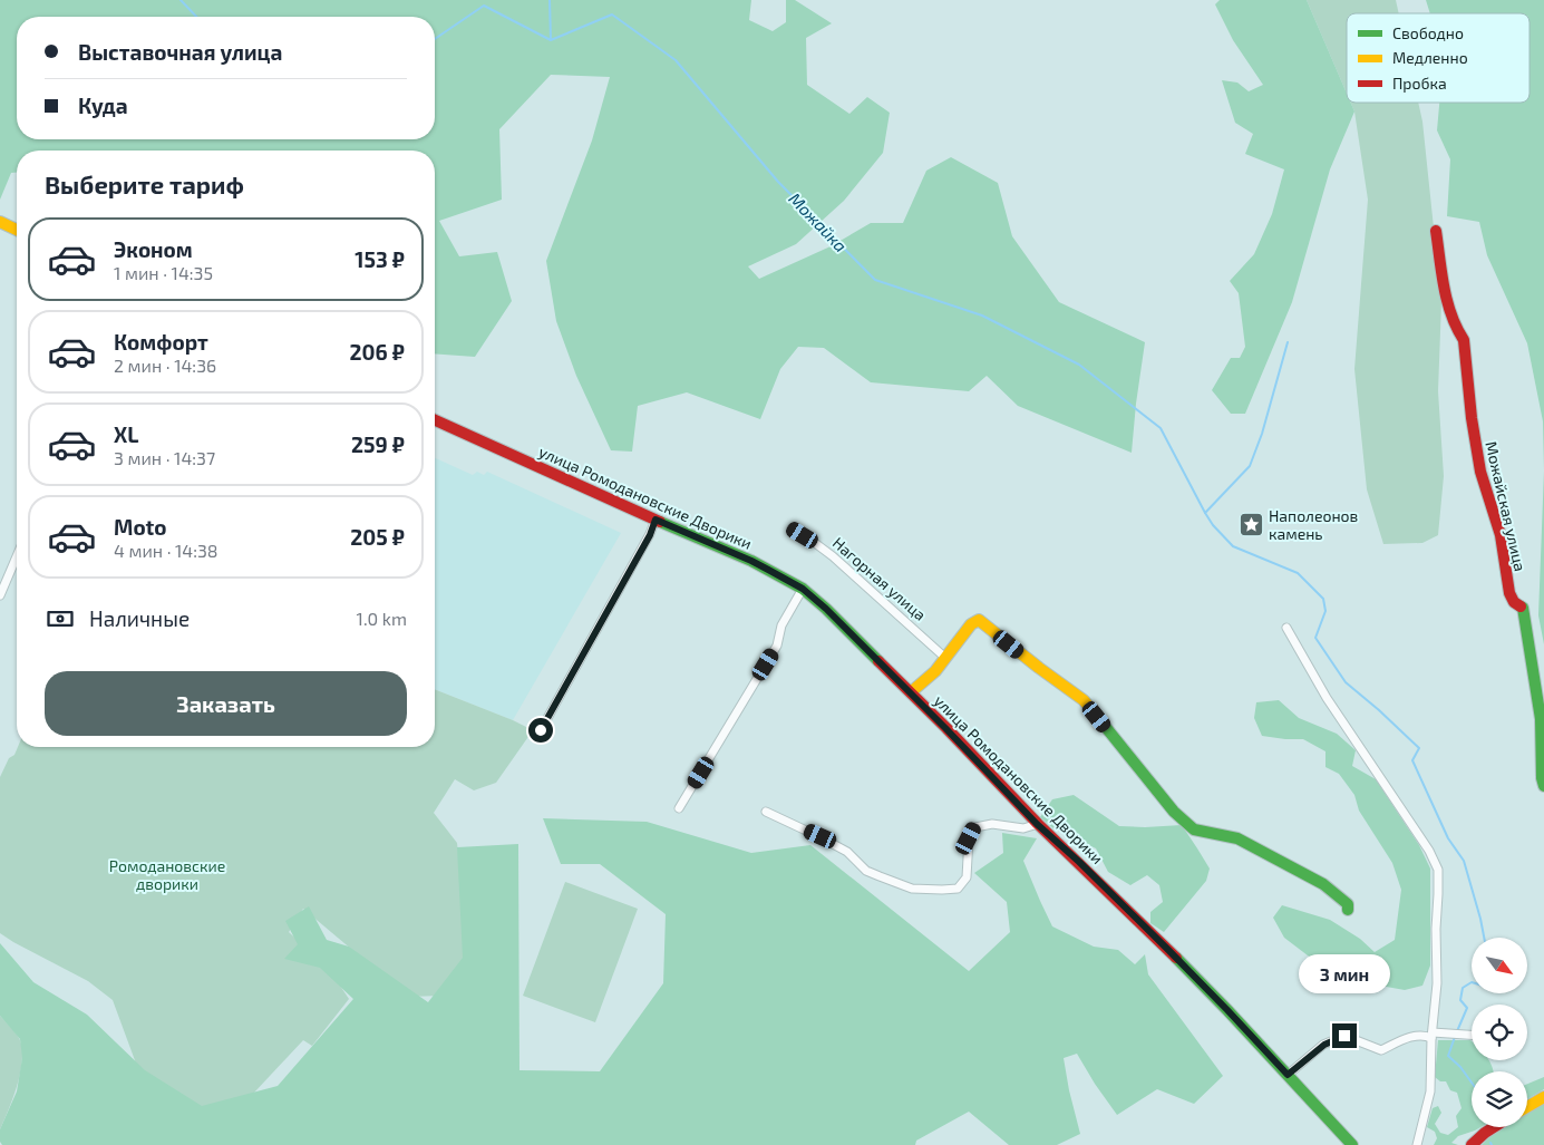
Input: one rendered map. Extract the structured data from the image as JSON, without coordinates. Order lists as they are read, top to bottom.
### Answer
{
  "streets": {
    "street": ["улица Ромодановские Дворики", "Можайская улица", "Нагорная улица"]
  },
  "water": ["Можайка"],
  "parks": ["Ромодановские дворики"],
  "places": {
    "place": ["Наполеонов камень"]
  },
  "legend": ["Свободно", "Медленно", "Пробка"],
  "north": "bottom right",
  "page": {
    "banner": ["Выставочная улица", "Куда"],
    "heading": "Выберите тариф",
    "list": [
      {
        "name": "Эконом",
        "note": "1 мин · 14:35",
        "value": "153 ₽"
      },
      {
        "name": "Комфорт",
        "note": "2 мин · 14:36",
        "value": "206 ₽"
      },
      {
        "name": "XL",
        "note": "3 мин · 14:37",
        "value": "259 ₽"
      },
      {
        "name": "Moto",
        "note": "4 мин · 14:38",
        "value": "205 ₽"
      }
    ],
    "pay": ["Наличные", "1.0 km"],
    "buttons": "Заказать",
    "bubble": "3 мин"
  }
}
